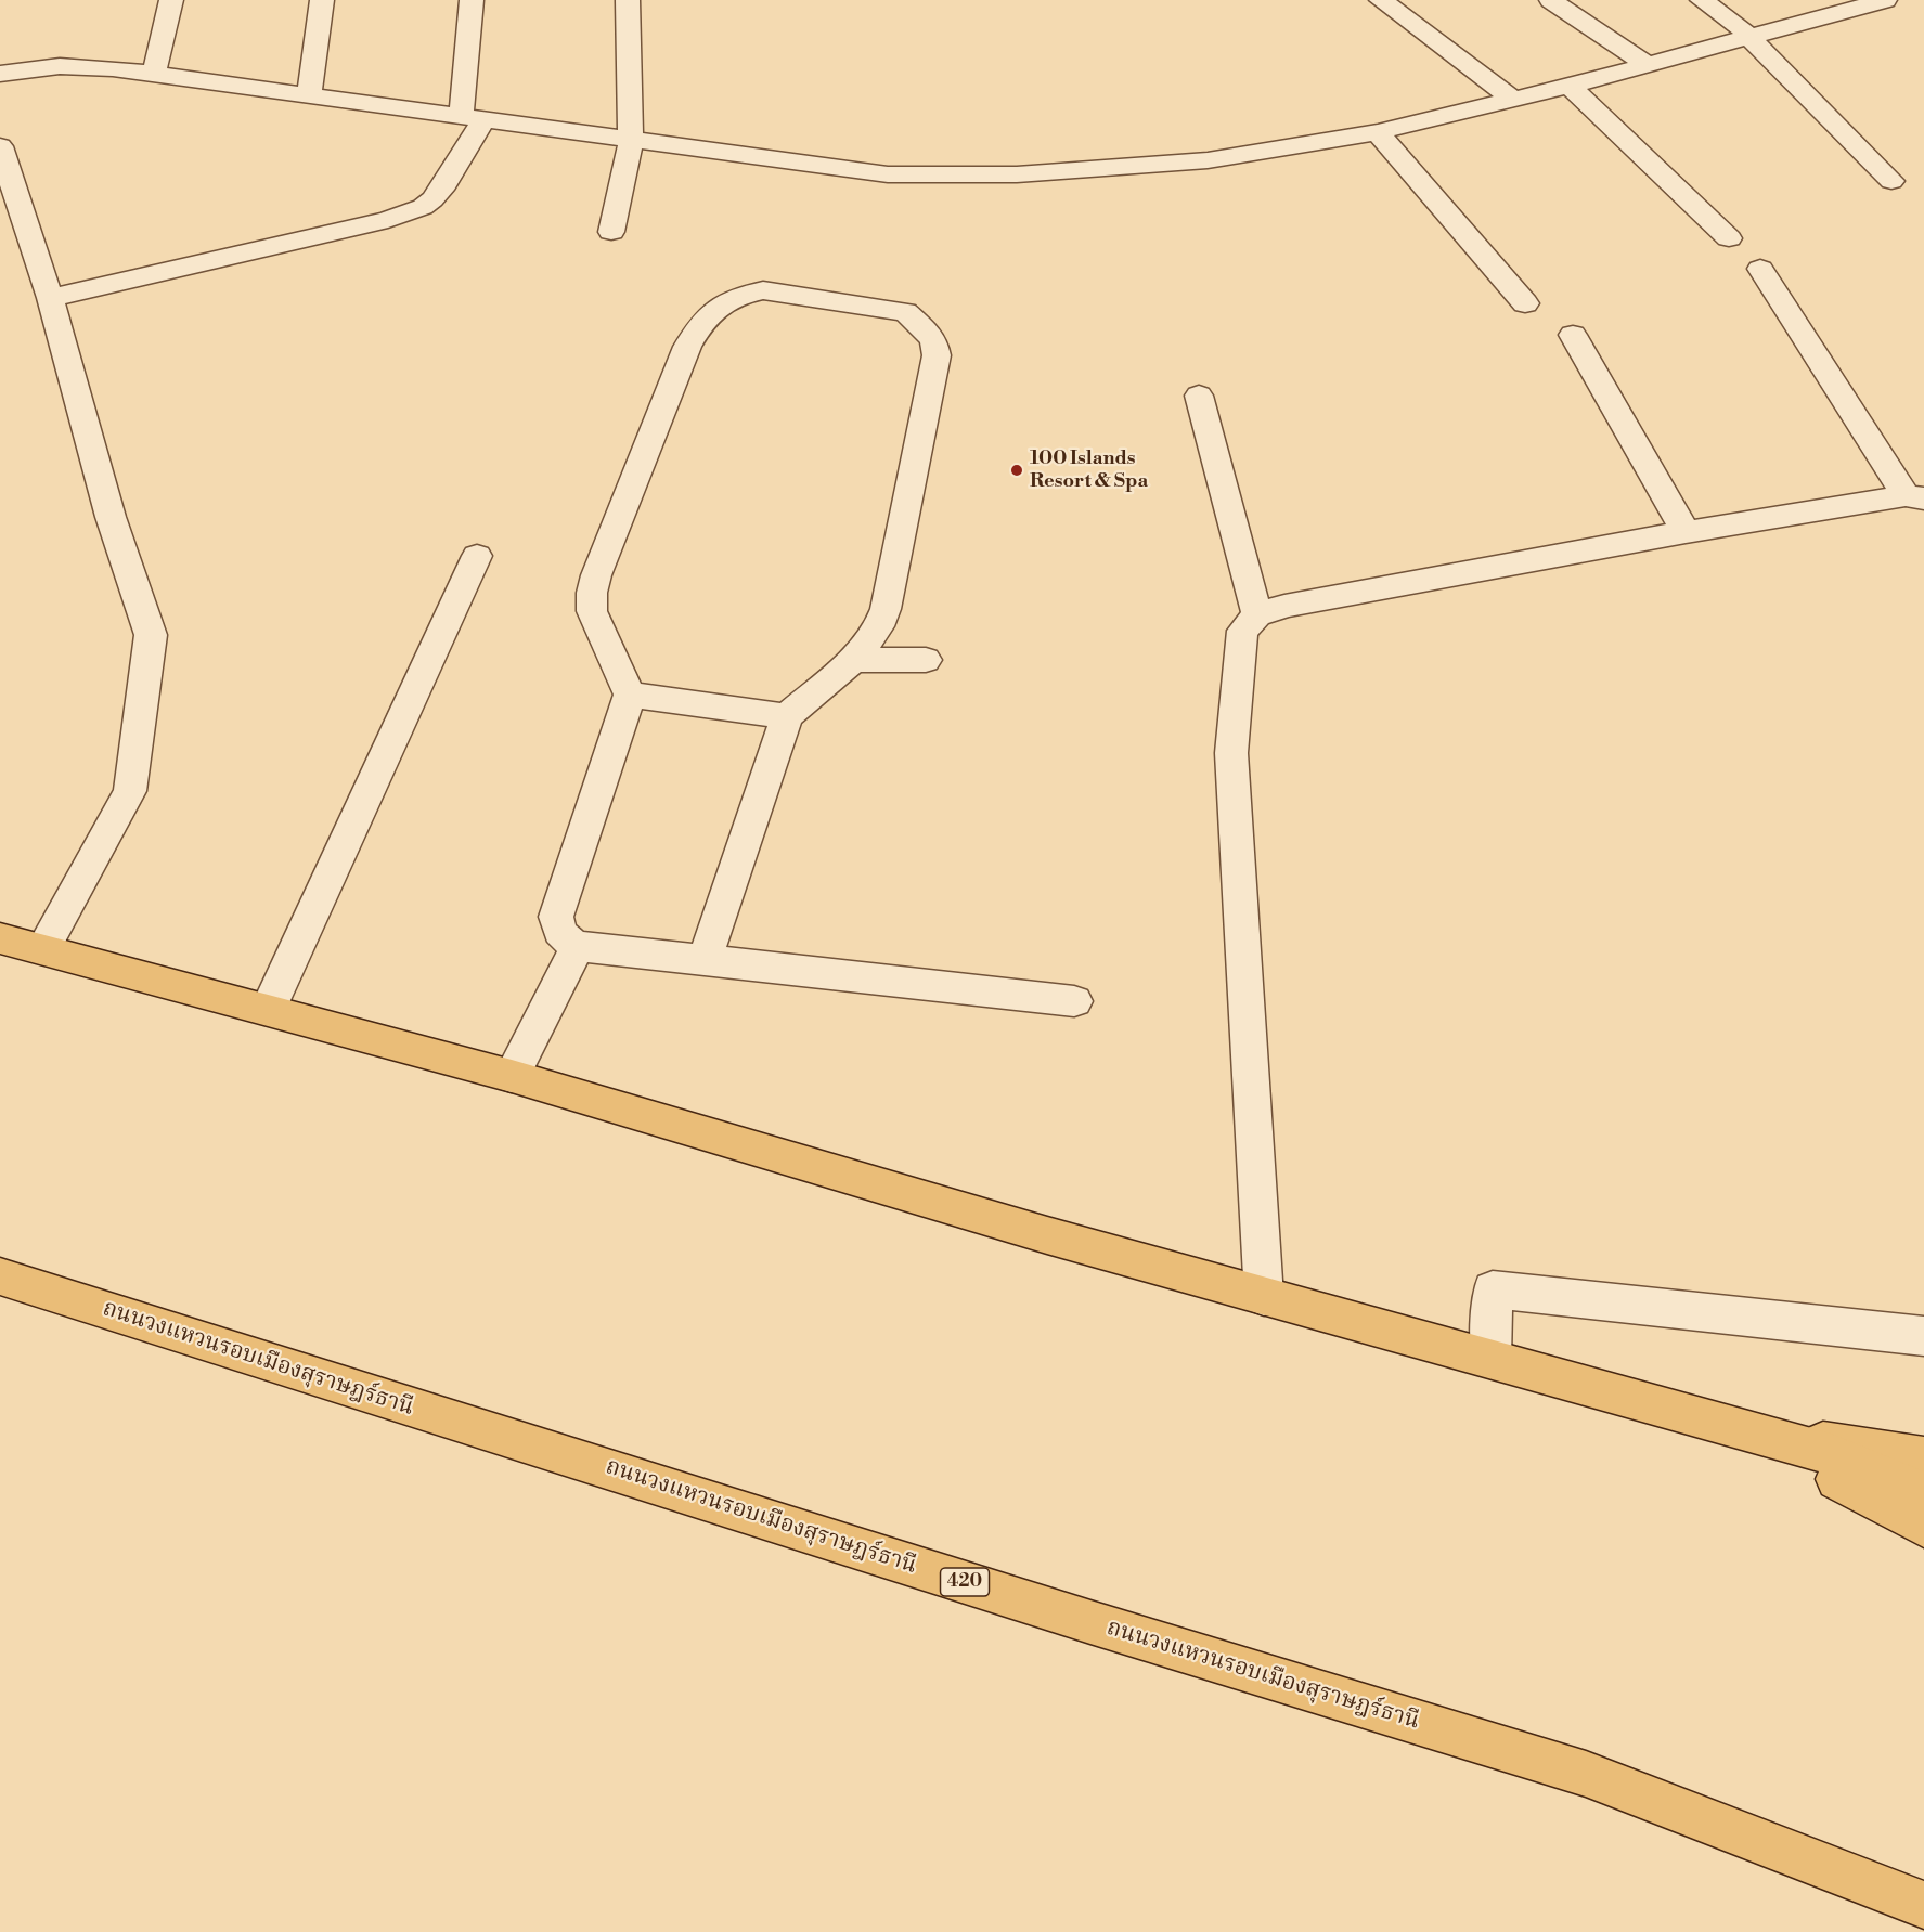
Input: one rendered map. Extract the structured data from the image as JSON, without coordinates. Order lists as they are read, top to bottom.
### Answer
{
  "streets": {
    "main road": ["ถนนวงแหวนรอบเมืองสุราษฎร์ธานี", "420"]
  },
  "places": ["100 Islands Resort & Spa"]
}
